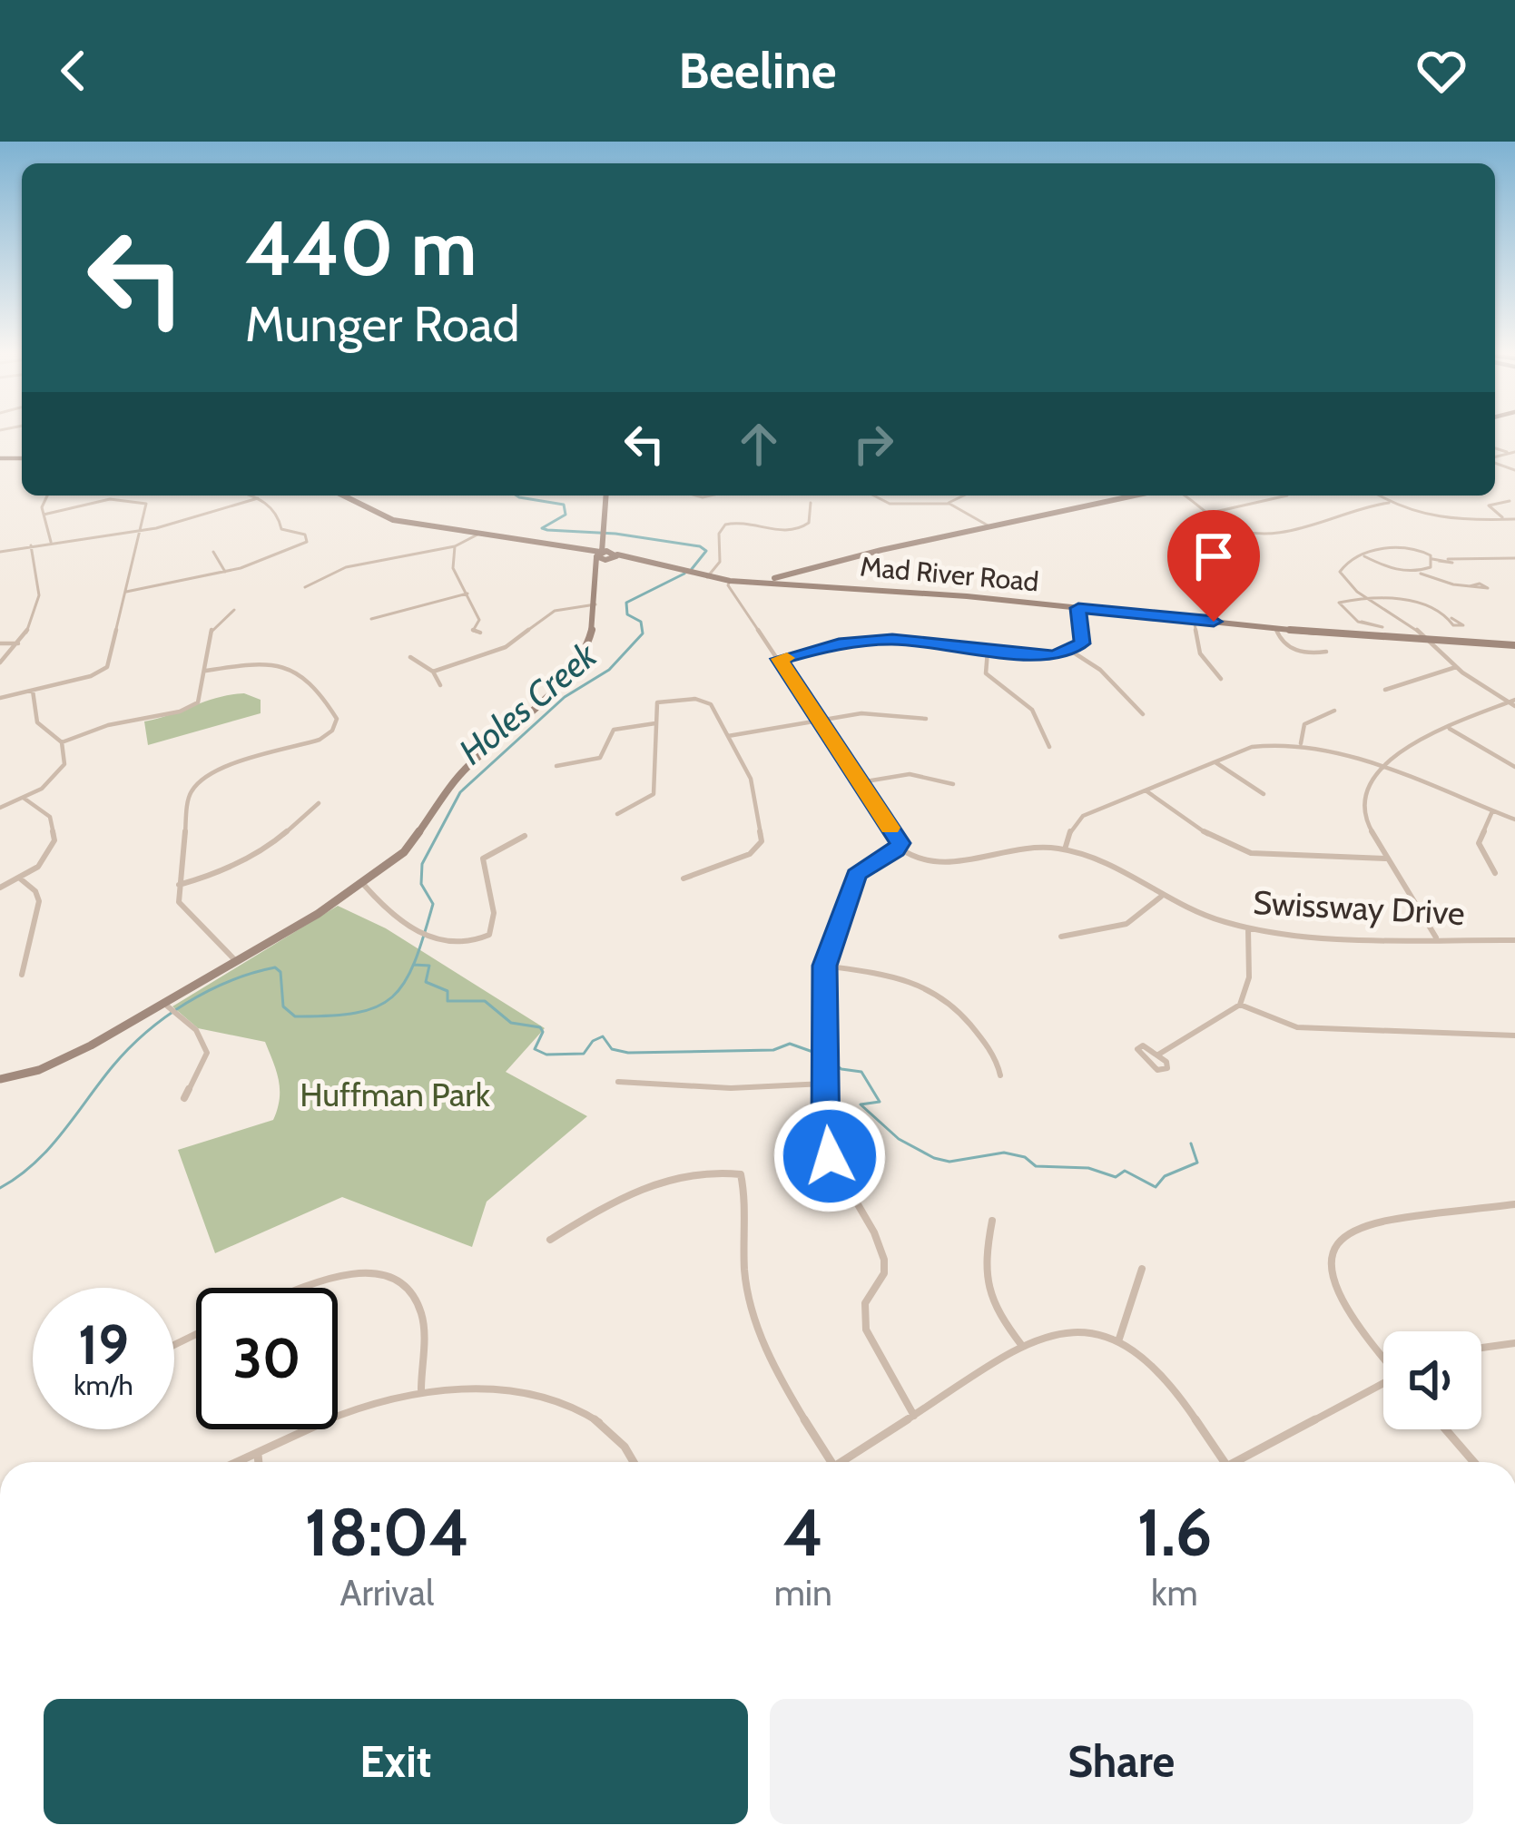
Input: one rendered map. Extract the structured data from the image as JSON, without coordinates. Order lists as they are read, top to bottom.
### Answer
{
  "streets": {
    "street": ["Mad River Road", "Swissway Drive"]
  },
  "water": ["Holes Creek"],
  "parks": ["Huffman Park"],
  "page": {
    "header": "Beeline",
    "turn": ["440 m", "Munger Road"],
    "speed": "19 km/h",
    "limit": "30",
    "eta": [
      "18:04",
      "Arrival",
      "4",
      "min",
      "1.6",
      "km"
    ],
    "buttons": ["Exit", "Share"]
  }
}
